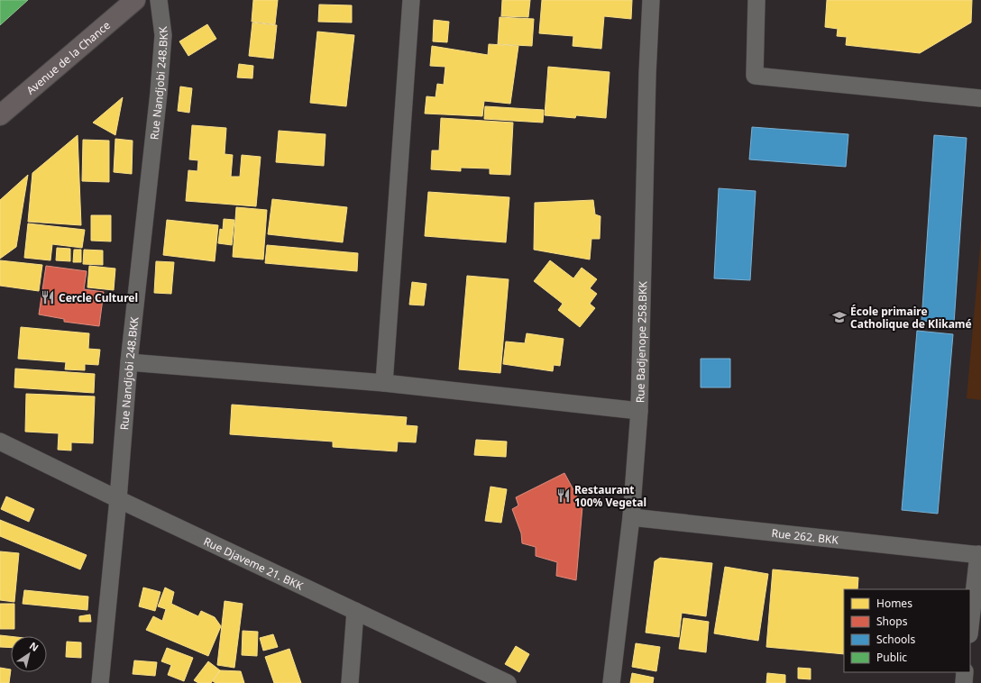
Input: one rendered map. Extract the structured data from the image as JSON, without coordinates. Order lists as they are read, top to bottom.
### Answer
{
  "streets": {
    "main road": ["Avenue de la Chance"],
    "street": [
      "Rue Nandjobi 248.BKK",
      "Rue Badjenope 258.BKK",
      "Rue 262. BKK",
      "Rue Djaveme 21. BKK"
    ]
  },
  "crossings": [
    ["Rue Nandjobi 248.BKK", "Rue Djaveme 21. BKK"],
    ["Rue Badjenope 258.BKK", "Rue 262. BKK"]
  ],
  "places": {
    "restaurant": ["Cercle Culturel", "Restaurant 100% Vegetal"],
    "school or university": ["École primaire Catholique de Klikamé"]
  },
  "legend": [
    "Homes",
    "Shops",
    "Schools",
    "Public"
  ],
  "north": "top right"
}
